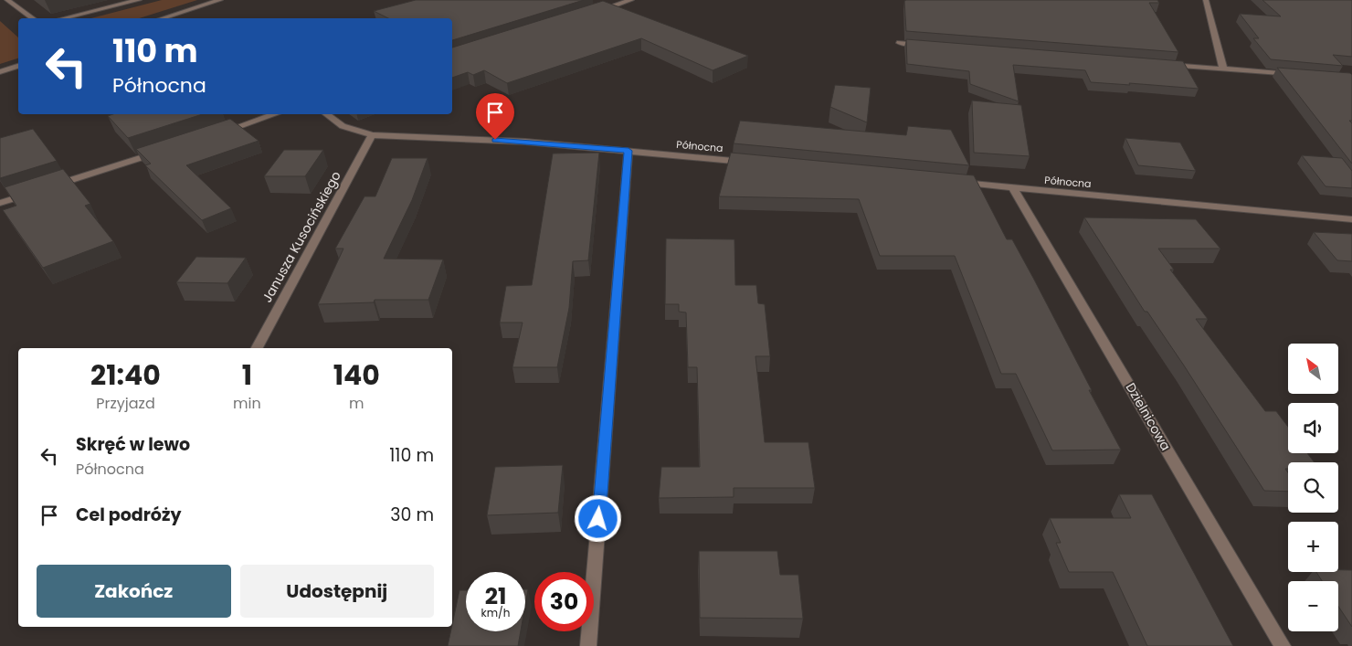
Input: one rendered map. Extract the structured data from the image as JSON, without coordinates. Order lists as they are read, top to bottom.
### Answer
{
  "streets": {
    "street": ["Północna", "Janusza Kusocińskiego", "Dzielnicowa"]
  },
  "crossings": [
    ["Północna", "Janusza Kusocińskiego"],
    ["Północna", "Dzielnicowa"]
  ],
  "north": "top left",
  "page": {
    "turn": ["110 m", "Północna"],
    "map_buttons": ["+", "−"],
    "eta": [
      "21:40",
      "Przyjazd",
      "1",
      "min",
      "140",
      "m"
    ],
    "list": [
      {
        "name": "Skręć w lewo",
        "note": "Północna",
        "value": "110 m"
      },
      {
        "name": "Cel podróży",
        "value": "30 m"
      }
    ],
    "buttons": ["Zakończ", "Udostępnij"],
    "speed": "21 km/h",
    "limit": "30"
  }
}
